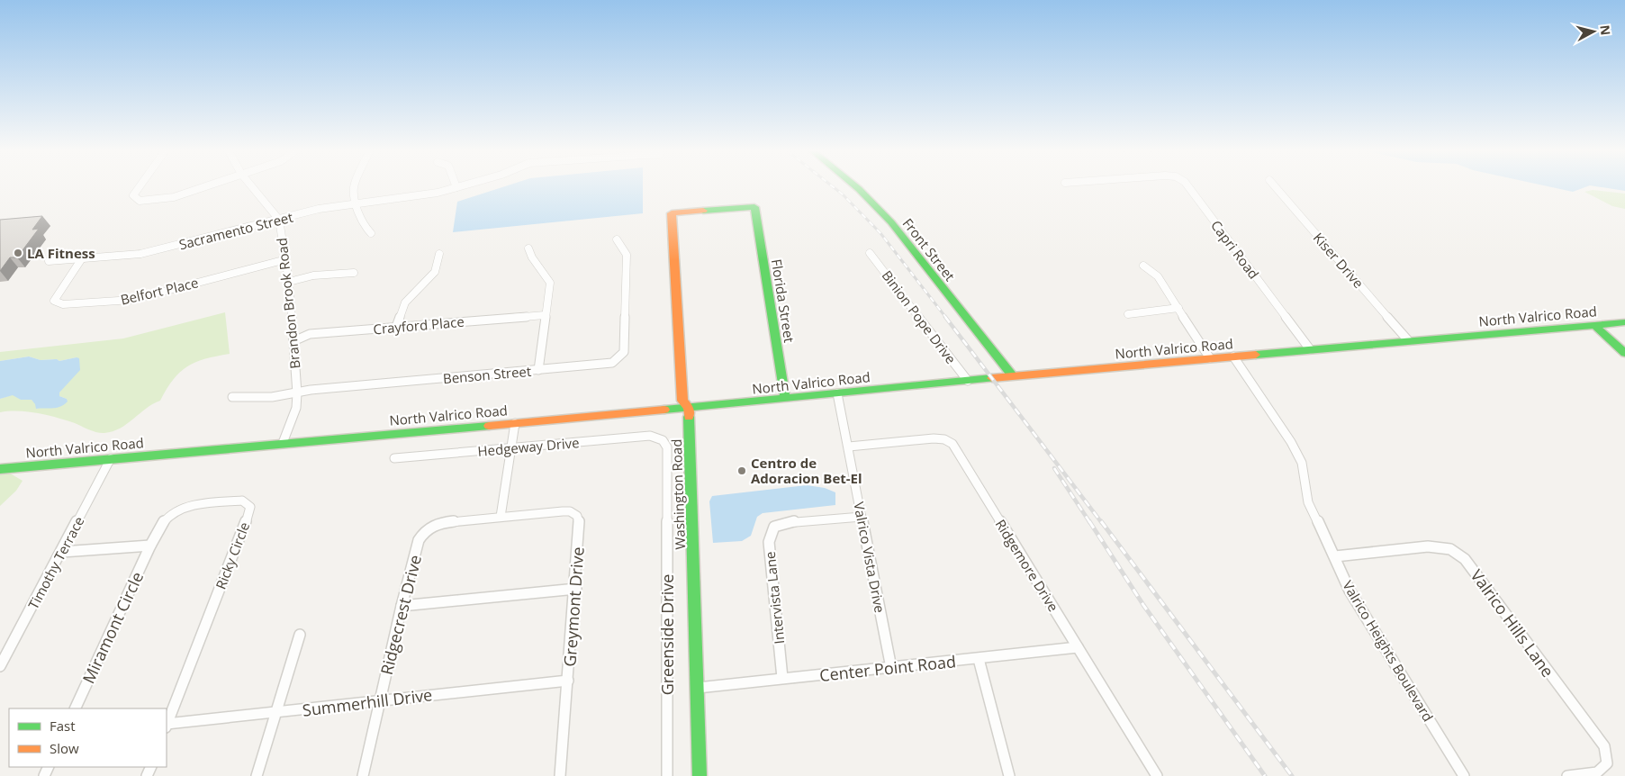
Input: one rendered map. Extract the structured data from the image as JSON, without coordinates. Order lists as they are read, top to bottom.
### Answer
{
  "streets": {
    "street": [
      "Sacramento Street",
      "Front Street",
      "Capri Road",
      "Kiser Drive",
      "Belfort Place",
      "Florida Street",
      "Brandon Brook Road",
      "North Valrico Road",
      "Binion Pope Drive",
      "Crayford Place",
      "Benson Street",
      "Hedgeway Drive",
      "Washington Road",
      "Ricky Circle",
      "Valrico Vista Drive",
      "Timothy Terrace",
      "Ridgemore Drive",
      "Intervista Lane",
      "Greymont Drive",
      "Ridgecrest Drive",
      "Valrico Hills Lane",
      "Miramont Circle",
      "Greenside Drive",
      "Valrico Heights Boulevard",
      "Center Point Road",
      "Summerhill Drive"
    ]
  },
  "crossings": [
    ["Sacramento Street", "Belfort Place"],
    ["Sacramento Street", "Brandon Brook Road"],
    ["Front Street", "North Valrico Road"],
    ["Capri Road", "North Valrico Road"],
    ["Kiser Drive", "North Valrico Road"],
    ["Belfort Place", "Brandon Brook Road"],
    ["Florida Street", "North Valrico Road"],
    ["Florida Street", "Washington Road"],
    ["Brandon Brook Road", "North Valrico Road"],
    ["Brandon Brook Road", "Crayford Place"],
    ["Brandon Brook Road", "Benson Street"],
    ["North Valrico Road", "Binion Pope Drive"],
    ["North Valrico Road", "Washington Road"],
    ["North Valrico Road", "Valrico Vista Drive"],
    ["North Valrico Road", "Timothy Terrace"],
    ["North Valrico Road", "Valrico Heights Boulevard"],
    ["Hedgeway Drive", "Greenside Drive"],
    ["Washington Road", "Center Point Road"],
    ["Ricky Circle", "Miramont Circle"],
    ["Valrico Vista Drive", "Ridgemore Drive"],
    ["Valrico Vista Drive", "Intervista Lane"],
    ["Valrico Vista Drive", "Center Point Road"],
    ["Ridgemore Drive", "Center Point Road"],
    ["Intervista Lane", "Center Point Road"],
    ["Greymont Drive", "Ridgecrest Drive"],
    ["Greymont Drive", "Summerhill Drive"],
    ["Ridgecrest Drive", "Summerhill Drive"],
    ["Valrico Hills Lane", "Valrico Heights Boulevard"]
  ],
  "places": ["LA Fitness", "Centro de Adoracion Bet-El"],
  "legend": ["Fast", "Slow"],
  "north": "right"
}
